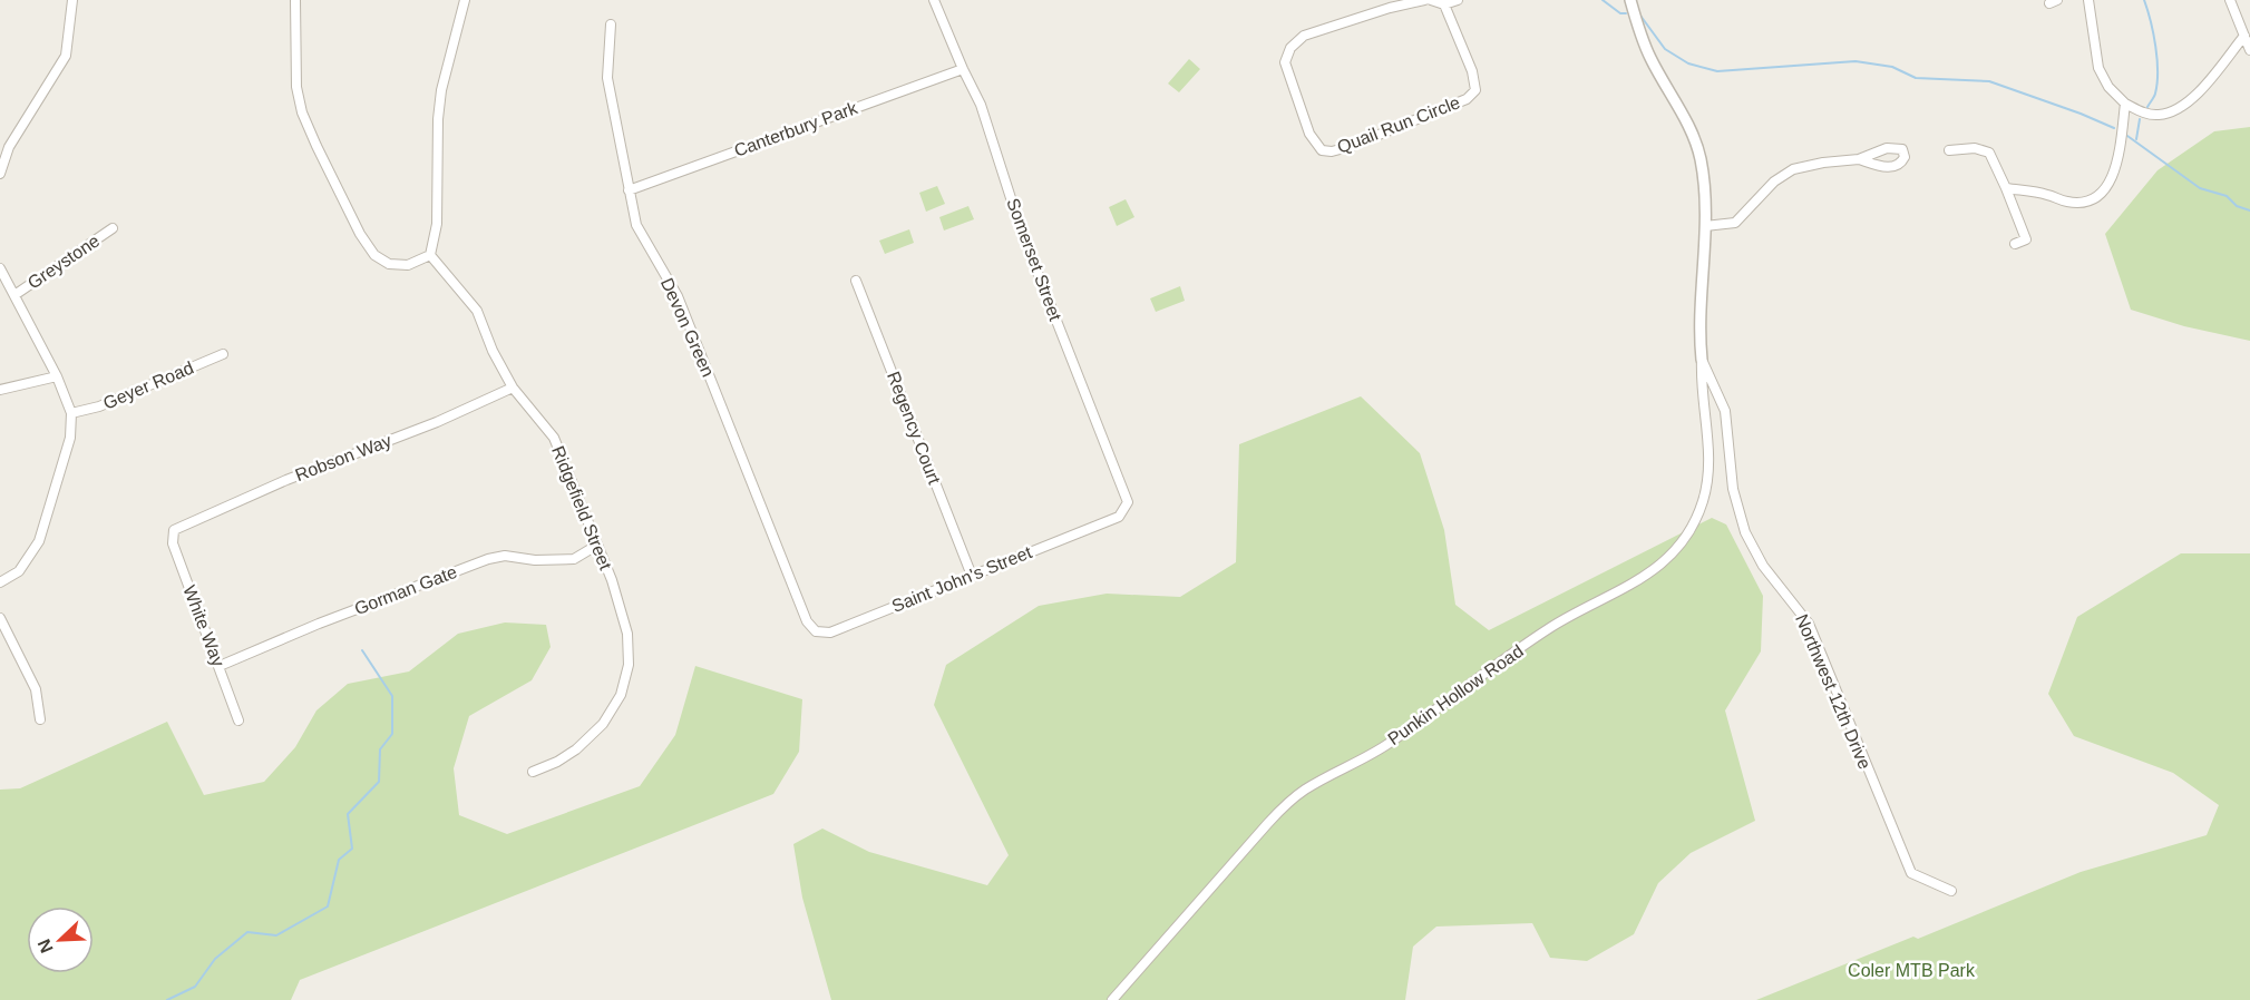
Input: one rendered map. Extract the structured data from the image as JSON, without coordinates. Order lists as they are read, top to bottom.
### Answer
{
  "streets": {
    "street": [
      "Quail Run Circle",
      "Canterbury Park",
      "Somerset Street",
      "Greystone",
      "Devon Green",
      "Geyer Road",
      "Regency Court",
      "Robson Way",
      "Ridgefield Street",
      "Saint John's Street",
      "Gorman Gate",
      "White Way",
      "Northwest 12th Drive",
      "Punkin Hollow Road"
    ]
  },
  "crossings": [
    ["Canterbury Park", "Somerset Street"],
    ["Canterbury Park", "Devon Green"],
    ["Somerset Street", "Saint John's Street"],
    ["Devon Green", "Saint John's Street"],
    ["Regency Court", "Saint John's Street"],
    ["Robson Way", "Ridgefield Street"],
    ["Robson Way", "White Way"],
    ["Ridgefield Street", "Gorman Gate"],
    ["Gorman Gate", "White Way"],
    ["Northwest 12th Drive", "Punkin Hollow Road"]
  ],
  "parks": ["Coler MTB Park"],
  "north": "bottom left"
}
